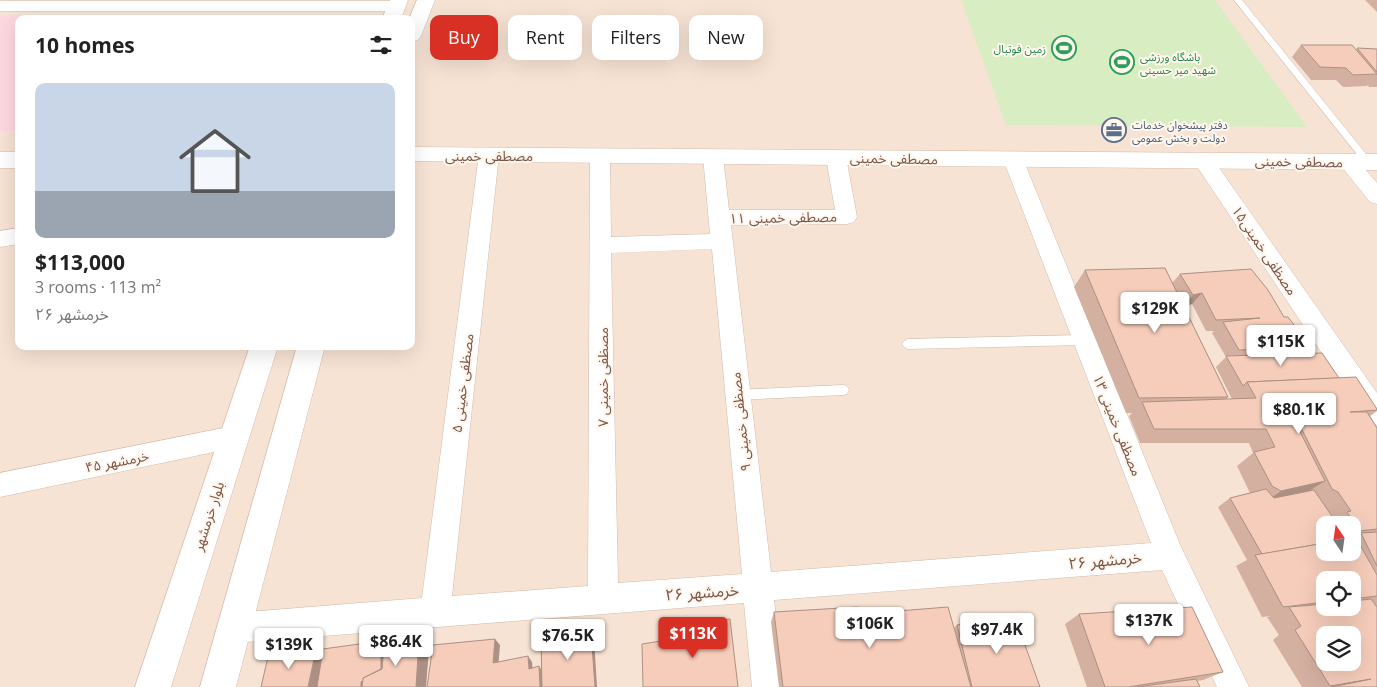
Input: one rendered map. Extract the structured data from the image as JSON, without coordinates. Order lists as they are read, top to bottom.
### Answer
{
  "streets": {
    "main road": ["مصطفی خمینی", "بلوار خرمشهر"],
    "street": [
      "مصطفی خمینی ۱۱",
      "مصظفی خمینی۱۵",
      "مصظفی خمینی ۷",
      "مصظفی خمینی ۵",
      "مصظفی خمینی ۹",
      "مصظفی خمینی ۱۳",
      "خرمشهر ۴۵",
      "خرمشهر ۲۶"
    ]
  },
  "crossings": [
    ["مصطفی خمینی", "مصطفی خمینی ۱۱"],
    ["مصطفی خمینی", "مصظفی خمینی۱۵"],
    ["مصطفی خمینی", "مصظفی خمینی ۷"],
    ["مصطفی خمینی", "مصظفی خمینی ۵"],
    ["مصطفی خمینی", "مصظفی خمینی ۹"],
    ["مصطفی خمینی", "مصظفی خمینی ۱۳"],
    ["مصطفی خمینی ۱۱", "مصظفی خمینی ۹"],
    ["مصظفی خمینی ۷", "خرمشهر ۲۶"],
    ["مصظفی خمینی ۵", "خرمشهر ۲۶"],
    ["مصظفی خمینی ۹", "خرمشهر ۲۶"],
    ["مصظفی خمینی ۱۳", "خرمشهر ۲۶"],
    ["خرمشهر ۴۵", "بلوار خرمشهر"]
  ],
  "places": {
    "sports": ["زمین فوتبال", "باشگاه ورزشی شهید میر حسینی"],
    "office": ["دفتر پیشخوان خدمات دولت و بخش عمومی"]
  },
  "north": "top",
  "page": {
    "chip": [
      "Buy",
      "Rent",
      "Filters",
      "New"
    ],
    "heading": "10 homes",
    "list": [
      {
        "name": "$113,000",
        "note": "3 rooms · 113 m² · خرمشهر ۲۶"
      }
    ],
    "price": [
      "$129K",
      "$115K",
      "$80.1K",
      "$137K",
      "$106K",
      "$97.4K",
      "$113K",
      "$76.5K",
      "$86.4K",
      "$139K"
    ]
  }
}
